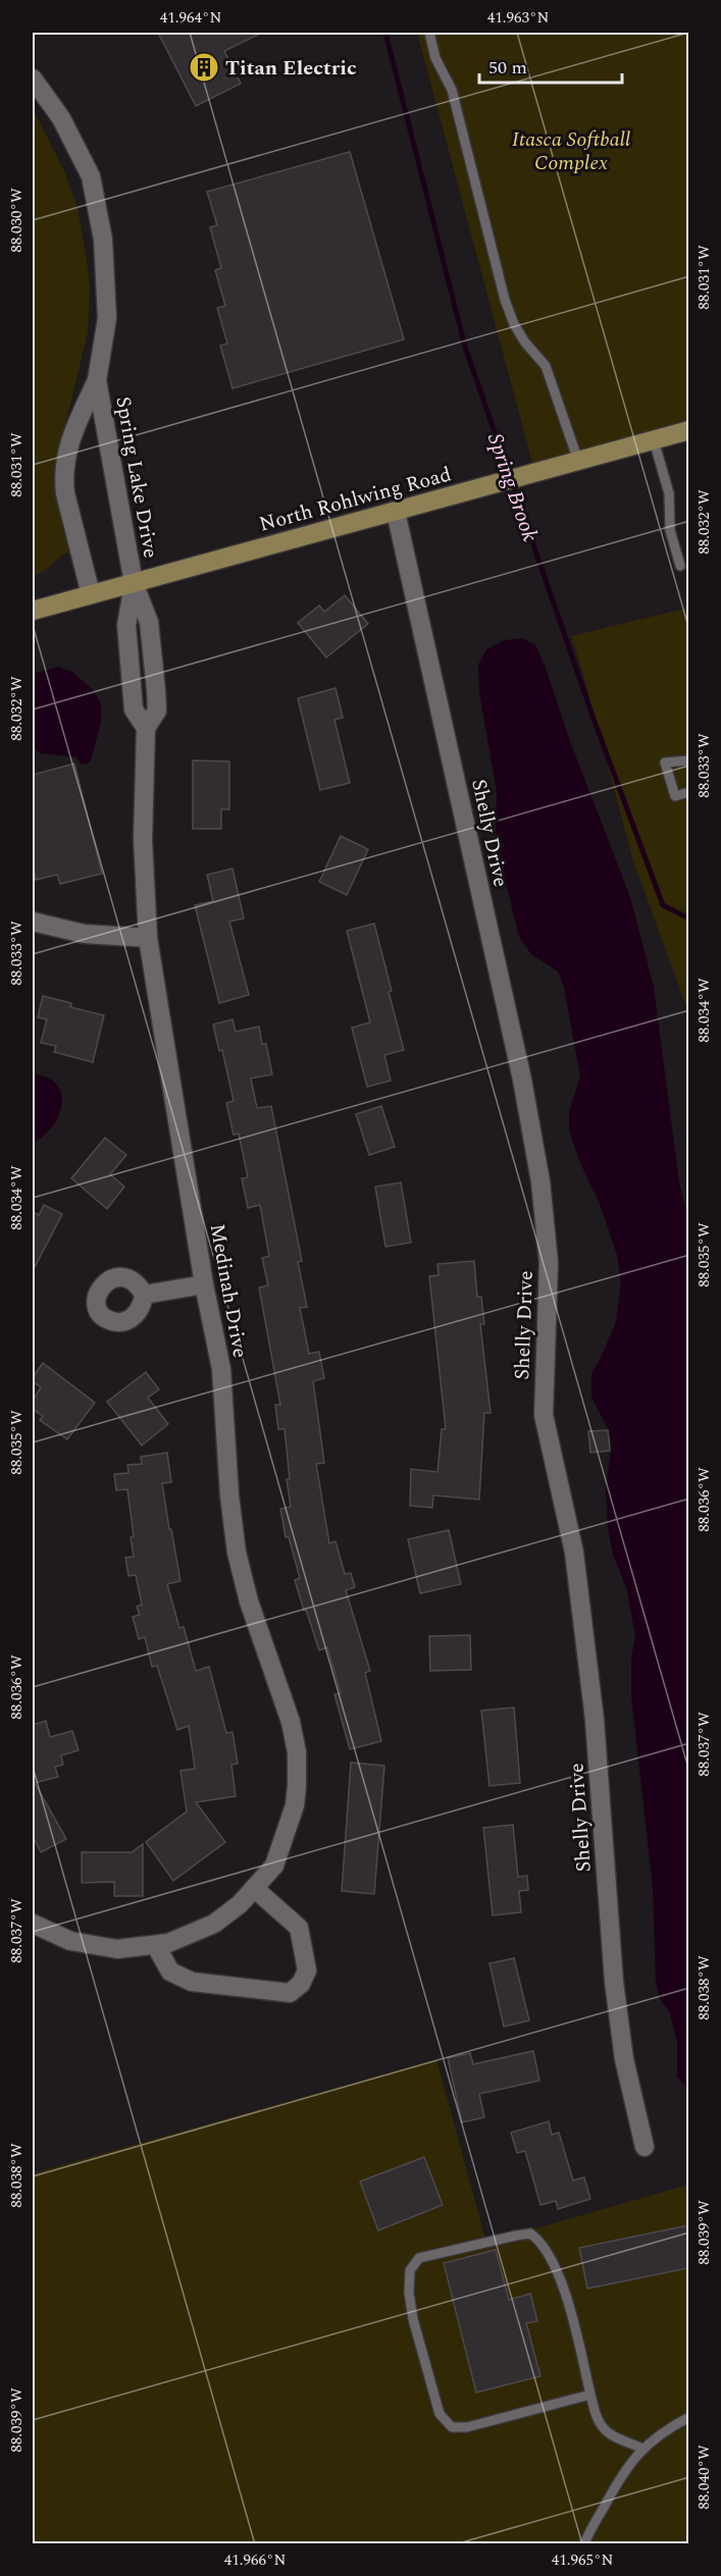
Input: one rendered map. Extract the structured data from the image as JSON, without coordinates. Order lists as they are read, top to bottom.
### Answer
{
  "streets": {
    "main road": ["North Rohlwing Road"],
    "street": ["Spring Lake Drive", "Shelly Drive", "Medinah Drive"]
  },
  "crossings": [
    ["Spring Lake Drive", "North Rohlwing Road"],
    ["Spring Lake Drive", "Medinah Drive"],
    ["North Rohlwing Road", "Shelly Drive"],
    ["North Rohlwing Road", "Medinah Drive"]
  ],
  "water": ["Spring Brook"],
  "parks": ["Itasca Softball Complex"],
  "places": {
    "building": ["Titan Electric"]
  },
  "scale_bar": "50 m",
  "coordinates": [
    "41.964°N",
    "41.963°N",
    "88.030°W",
    "88.031°W",
    "88.032°W",
    "88.033°W",
    "88.034°W",
    "88.035°W",
    "88.036°W",
    "88.037°W",
    "88.038°W",
    "88.039°W",
    "88.040°W",
    "41.966°N",
    "41.965°N"
  ]
}
